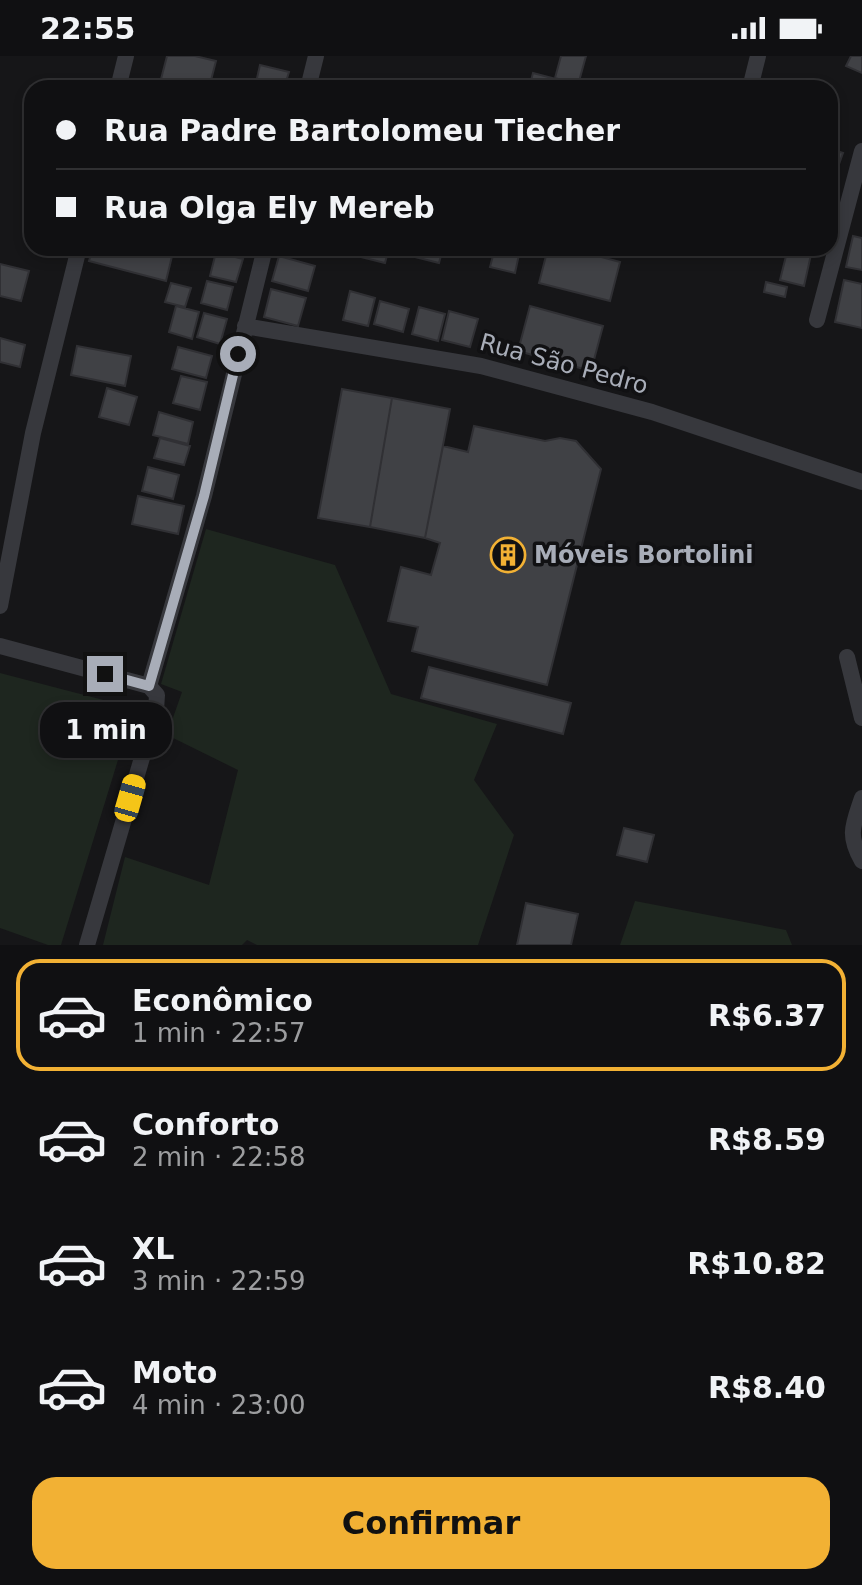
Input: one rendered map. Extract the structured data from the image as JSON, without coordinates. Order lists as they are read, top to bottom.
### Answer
{
  "streets": {
    "street": ["Rua São Pedro"]
  },
  "places": {
    "building": ["Móveis Bortolini"]
  },
  "page": {
    "status": "22:55",
    "banner": ["Rua Padre Bartolomeu Tiecher", "Rua Olga Ely Mereb"],
    "bubble": "1 min",
    "list": [
      {
        "name": "Econômico",
        "note": "1 min · 22:57",
        "value": "R$6.37"
      },
      {
        "name": "Conforto",
        "note": "2 min · 22:58",
        "value": "R$8.59"
      },
      {
        "name": "XL",
        "note": "3 min · 22:59",
        "value": "R$10.82"
      },
      {
        "name": "Moto",
        "note": "4 min · 23:00",
        "value": "R$8.40"
      }
    ],
    "buttons": "Confirmar"
  }
}
